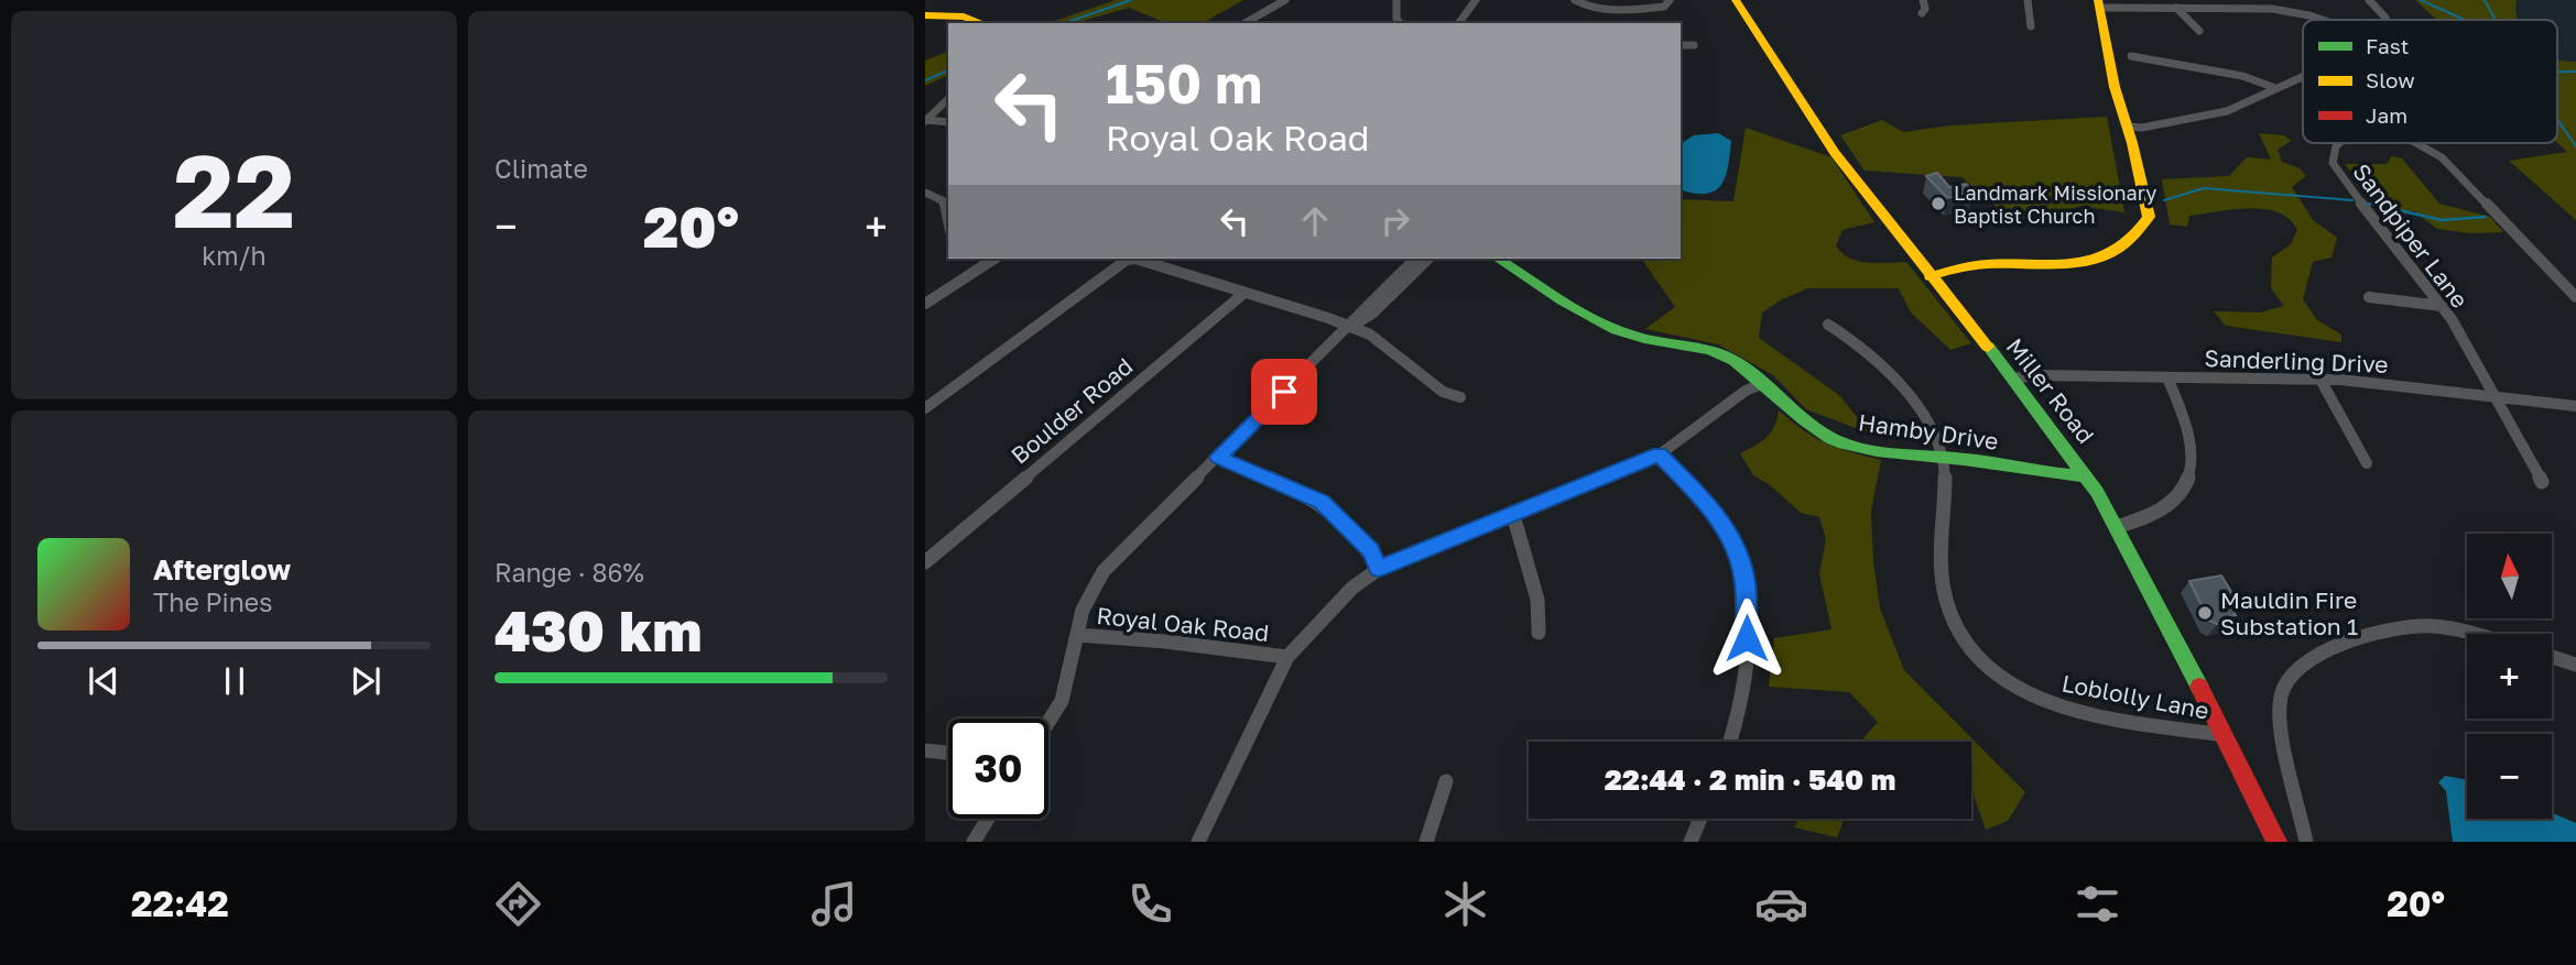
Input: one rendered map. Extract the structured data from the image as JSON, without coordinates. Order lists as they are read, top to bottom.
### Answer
{
  "streets": {
    "street": [
      "Sandpiper Lane",
      "Sanderling Drive",
      "Miller Road",
      "Boulder Road",
      "Hamby Drive",
      "Royal Oak Road",
      "Loblolly Lane"
    ]
  },
  "crossings": [
    ["Sandpiper Lane", "Sanderling Drive"],
    ["Sanderling Drive", "Miller Road"],
    ["Miller Road", "Hamby Drive"],
    ["Miller Road", "Loblolly Lane"],
    ["Hamby Drive", "Royal Oak Road"],
    ["Hamby Drive", "Loblolly Lane"]
  ],
  "places": ["Landmark Missionary Baptist Church", "Mauldin Fire Substation 1"],
  "legend": ["Fast", "Slow", "Jam"],
  "north": "top",
  "page": {
    "tile": [
      ["22", "km/h"],
      "Climate",
      ["Range · 86%", "430 km"]
    ],
    "turn": ["150 m", "Royal Oak Road"],
    "heat": ["−", "20°", "+"],
    "map_buttons": ["+", "−"],
    "song": ["Afterglow", "The Pines"],
    "limit": "30",
    "trip": "22:44 · 2 min · 540 m",
    "tabs": ["22:42", "20°"]
  }
}
